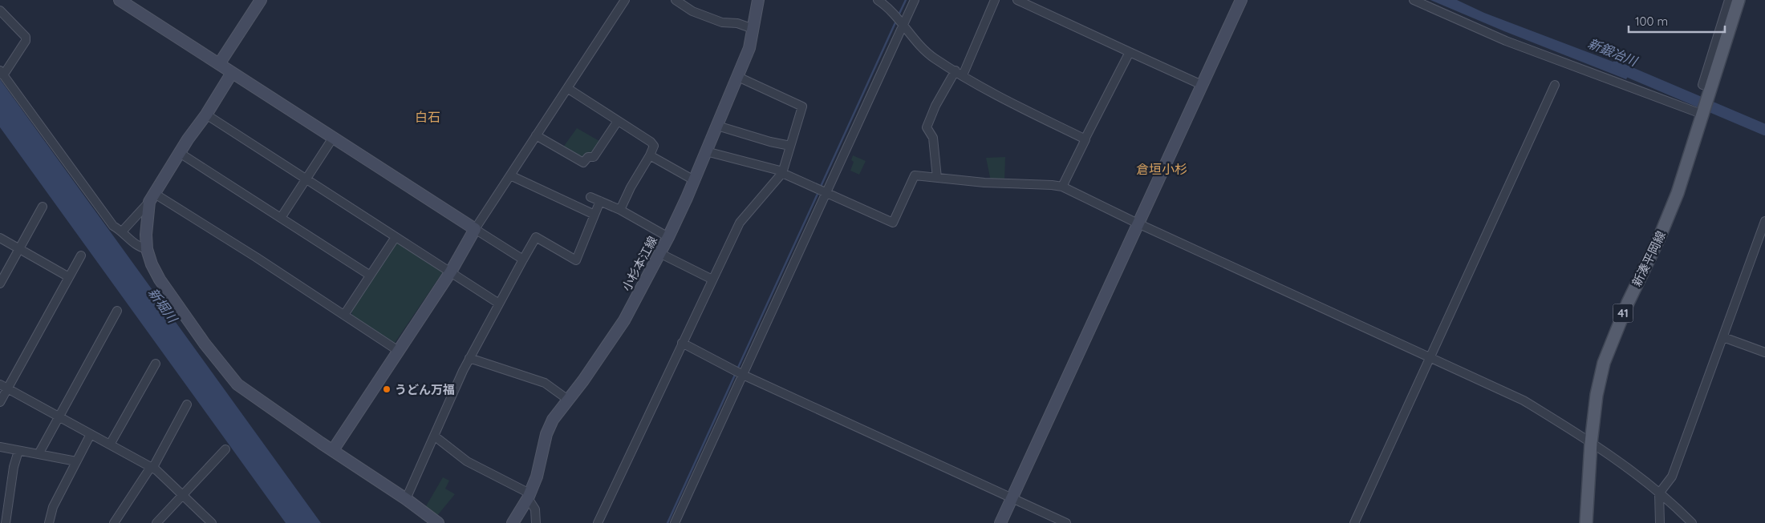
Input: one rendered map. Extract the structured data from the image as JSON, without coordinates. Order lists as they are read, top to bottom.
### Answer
{
  "streets": {
    "main road": ["新湊平岡線", "41"],
    "street": ["小杉本江線"]
  },
  "districts": ["白石", "倉垣小杉"],
  "water": ["新鍛冶川", "新堀川"],
  "places": ["うどん万福"],
  "scale_bar": "100 m"
}
